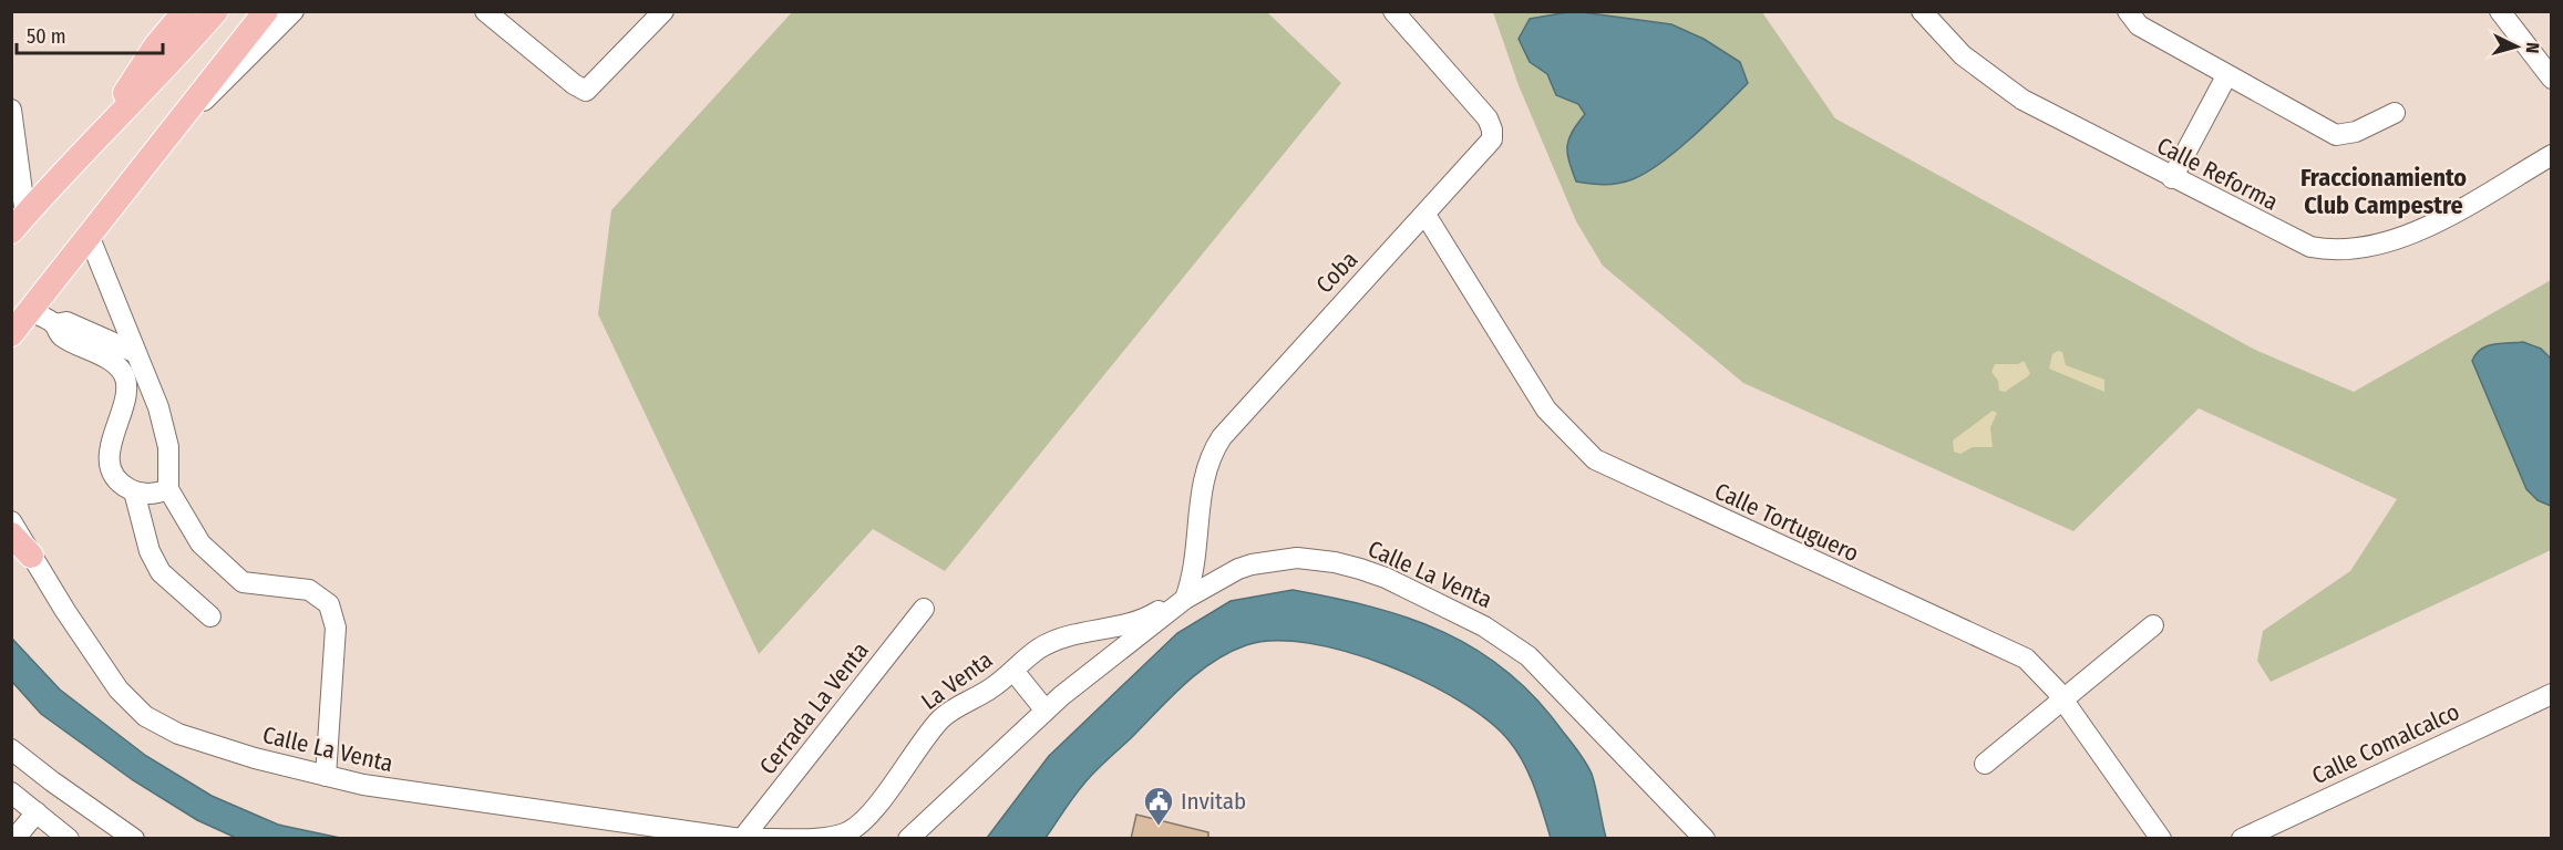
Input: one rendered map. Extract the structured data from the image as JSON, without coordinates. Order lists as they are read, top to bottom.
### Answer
{
  "streets": {
    "street": [
      "Calle Reforma",
      "Coba",
      "Calle Tortuguero",
      "Calle La Venta",
      "La Venta",
      "Cerrada La Venta",
      "Calle Comalcalco"
    ]
  },
  "crossings": [
    ["Coba", "Calle Tortuguero"],
    ["Coba", "Calle La Venta"],
    ["Coba", "La Venta"],
    ["Calle La Venta", "La Venta"],
    ["Calle La Venta", "Cerrada La Venta"],
    ["La Venta", "Cerrada La Venta"]
  ],
  "districts": ["Fraccionamiento Club Campestre"],
  "places": {
    "public building": ["Invitab"]
  },
  "scale_bar": "50 m",
  "north": "right"
}
